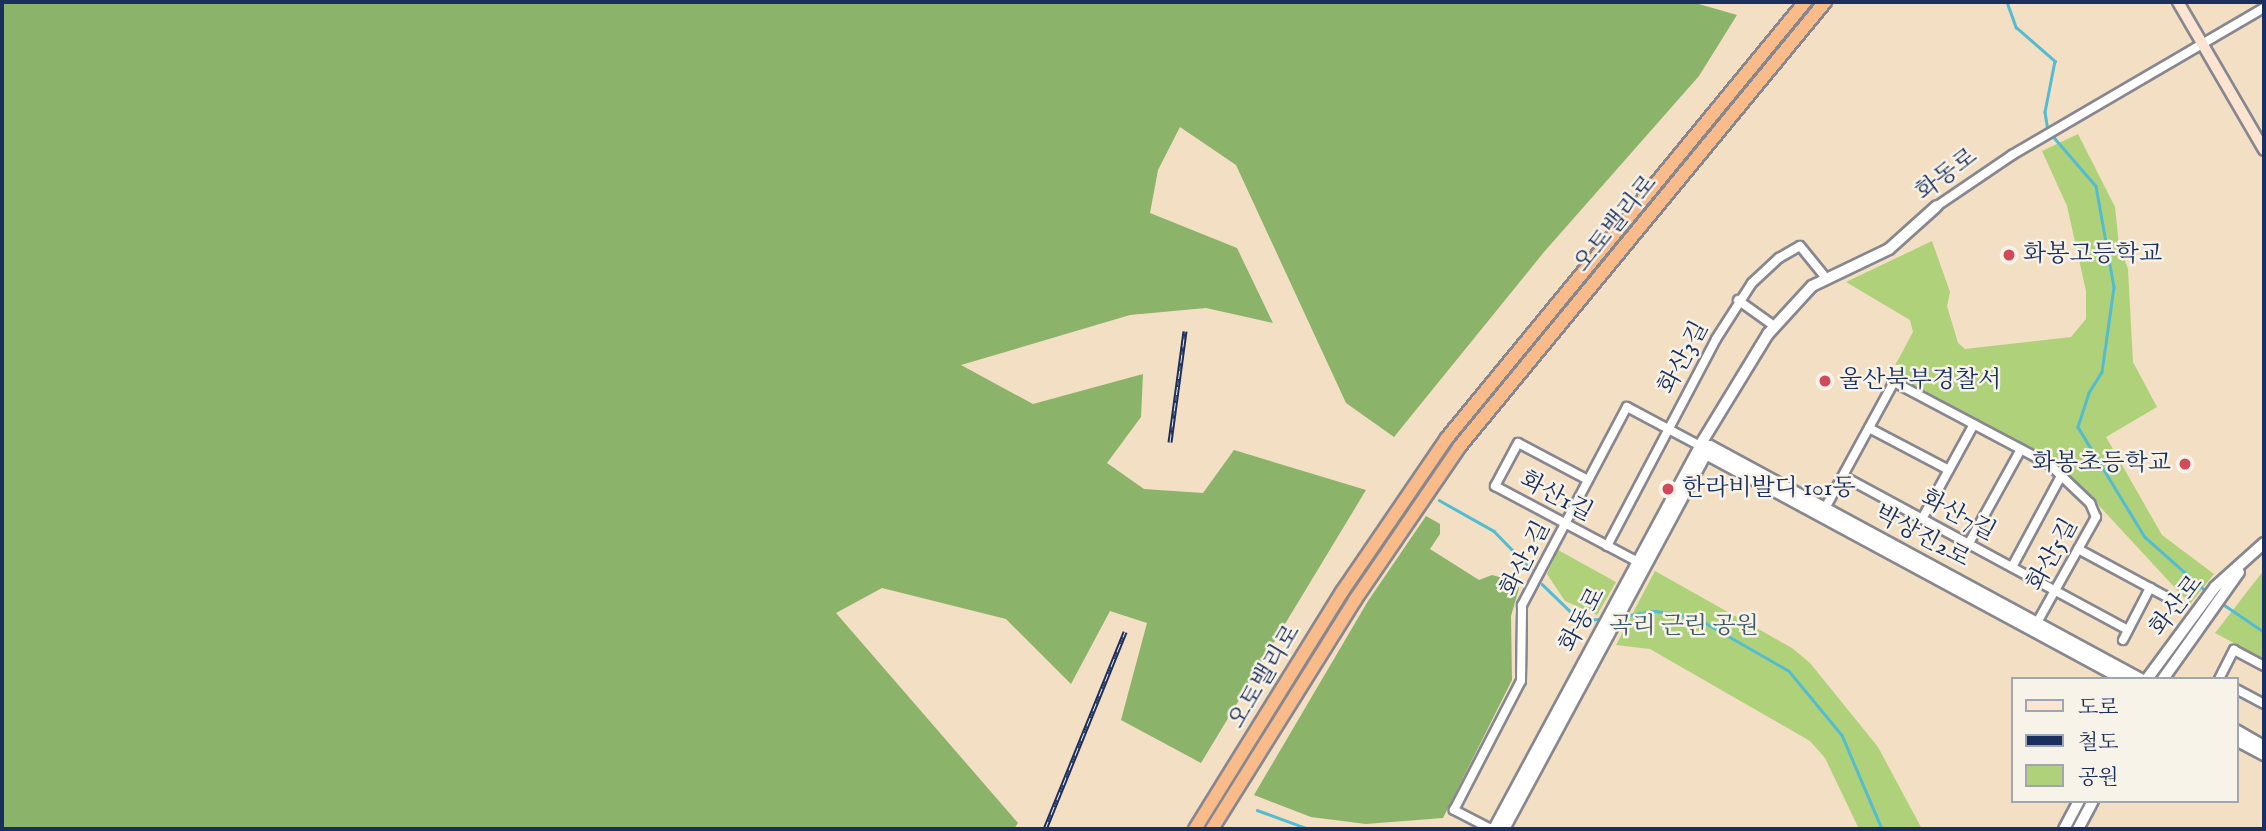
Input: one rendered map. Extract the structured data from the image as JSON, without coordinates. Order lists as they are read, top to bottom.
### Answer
{
  "streets": {
    "highway": ["오토밸리로"],
    "street": [
      "화동로",
      "화산3길",
      "화산1길",
      "화산7길",
      "박상진2로",
      "화산5길",
      "화산2길",
      "화산로"
    ]
  },
  "crossings": [
    ["화동로", "화산3길"],
    ["화동로", "화산1길"],
    ["화동로", "박상진2로"],
    ["화동로", "화산2길"],
    ["화산3길", "화산1길"],
    ["화산3길", "화산2길"],
    ["화산1길", "화산2길"],
    ["화산7길", "화산5길"],
    ["박상진2로", "화산5길"],
    ["박상진2로", "화산2길"]
  ],
  "parks": ["곡리 근린 공원"],
  "places": [
    "화봉고등학교",
    "울산북부경찰서",
    "화봉초등학교",
    "한라비발디 101동"
  ],
  "legend": ["도로", "철도", "공원"]
}
